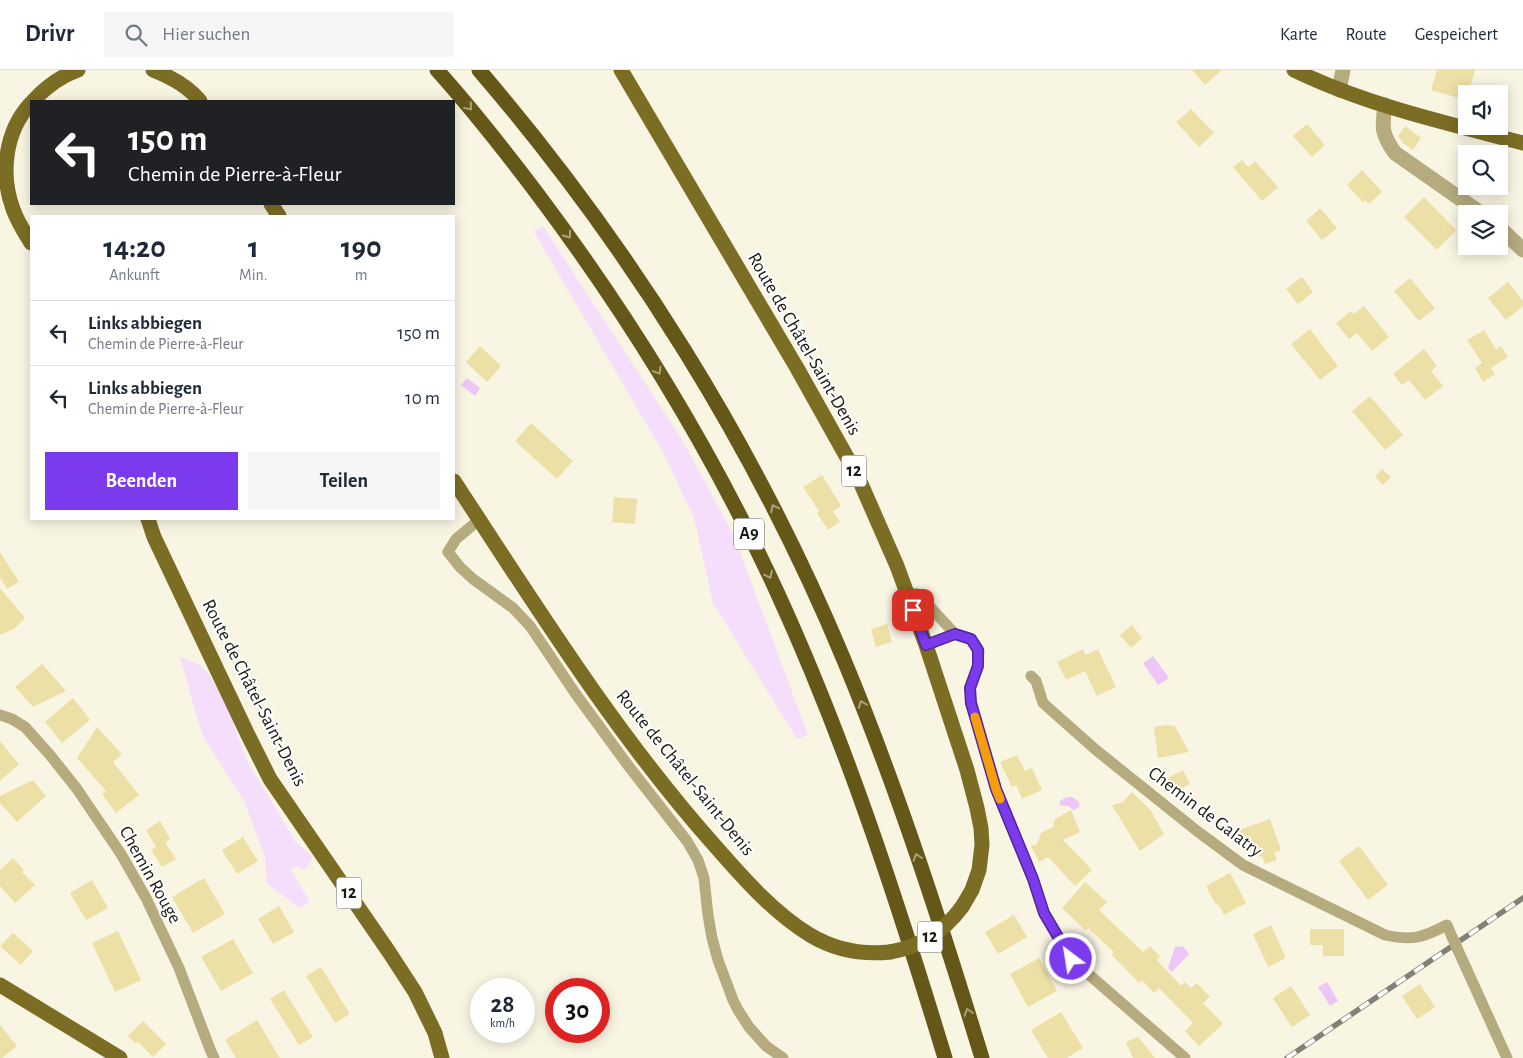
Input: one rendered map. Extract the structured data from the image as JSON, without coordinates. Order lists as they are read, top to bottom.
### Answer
{
  "streets": {
    "highway": ["A9"],
    "main road": ["Route de Châtel-Saint-Denis", "12"],
    "street": ["Chemin de Galatry", "Chemin Rouge"]
  },
  "page": {
    "header": "Drivr",
    "search": "Hier suchen",
    "nav": ["Karte", "Route", "Gespeichert"],
    "turn": ["150 m", "Chemin de Pierre-à-Fleur"],
    "eta": [
      "14:20",
      "Ankunft",
      "1",
      "Min.",
      "190",
      "m"
    ],
    "list": [
      {
        "name": "Links abbiegen",
        "note": "Chemin de Pierre-à-Fleur",
        "value": "150 m"
      },
      {
        "name": "Links abbiegen",
        "note": "Chemin de Pierre-à-Fleur",
        "value": "10 m"
      }
    ],
    "buttons": ["Beenden", "Teilen"],
    "speed": "28 km/h",
    "limit": "30"
  }
}
